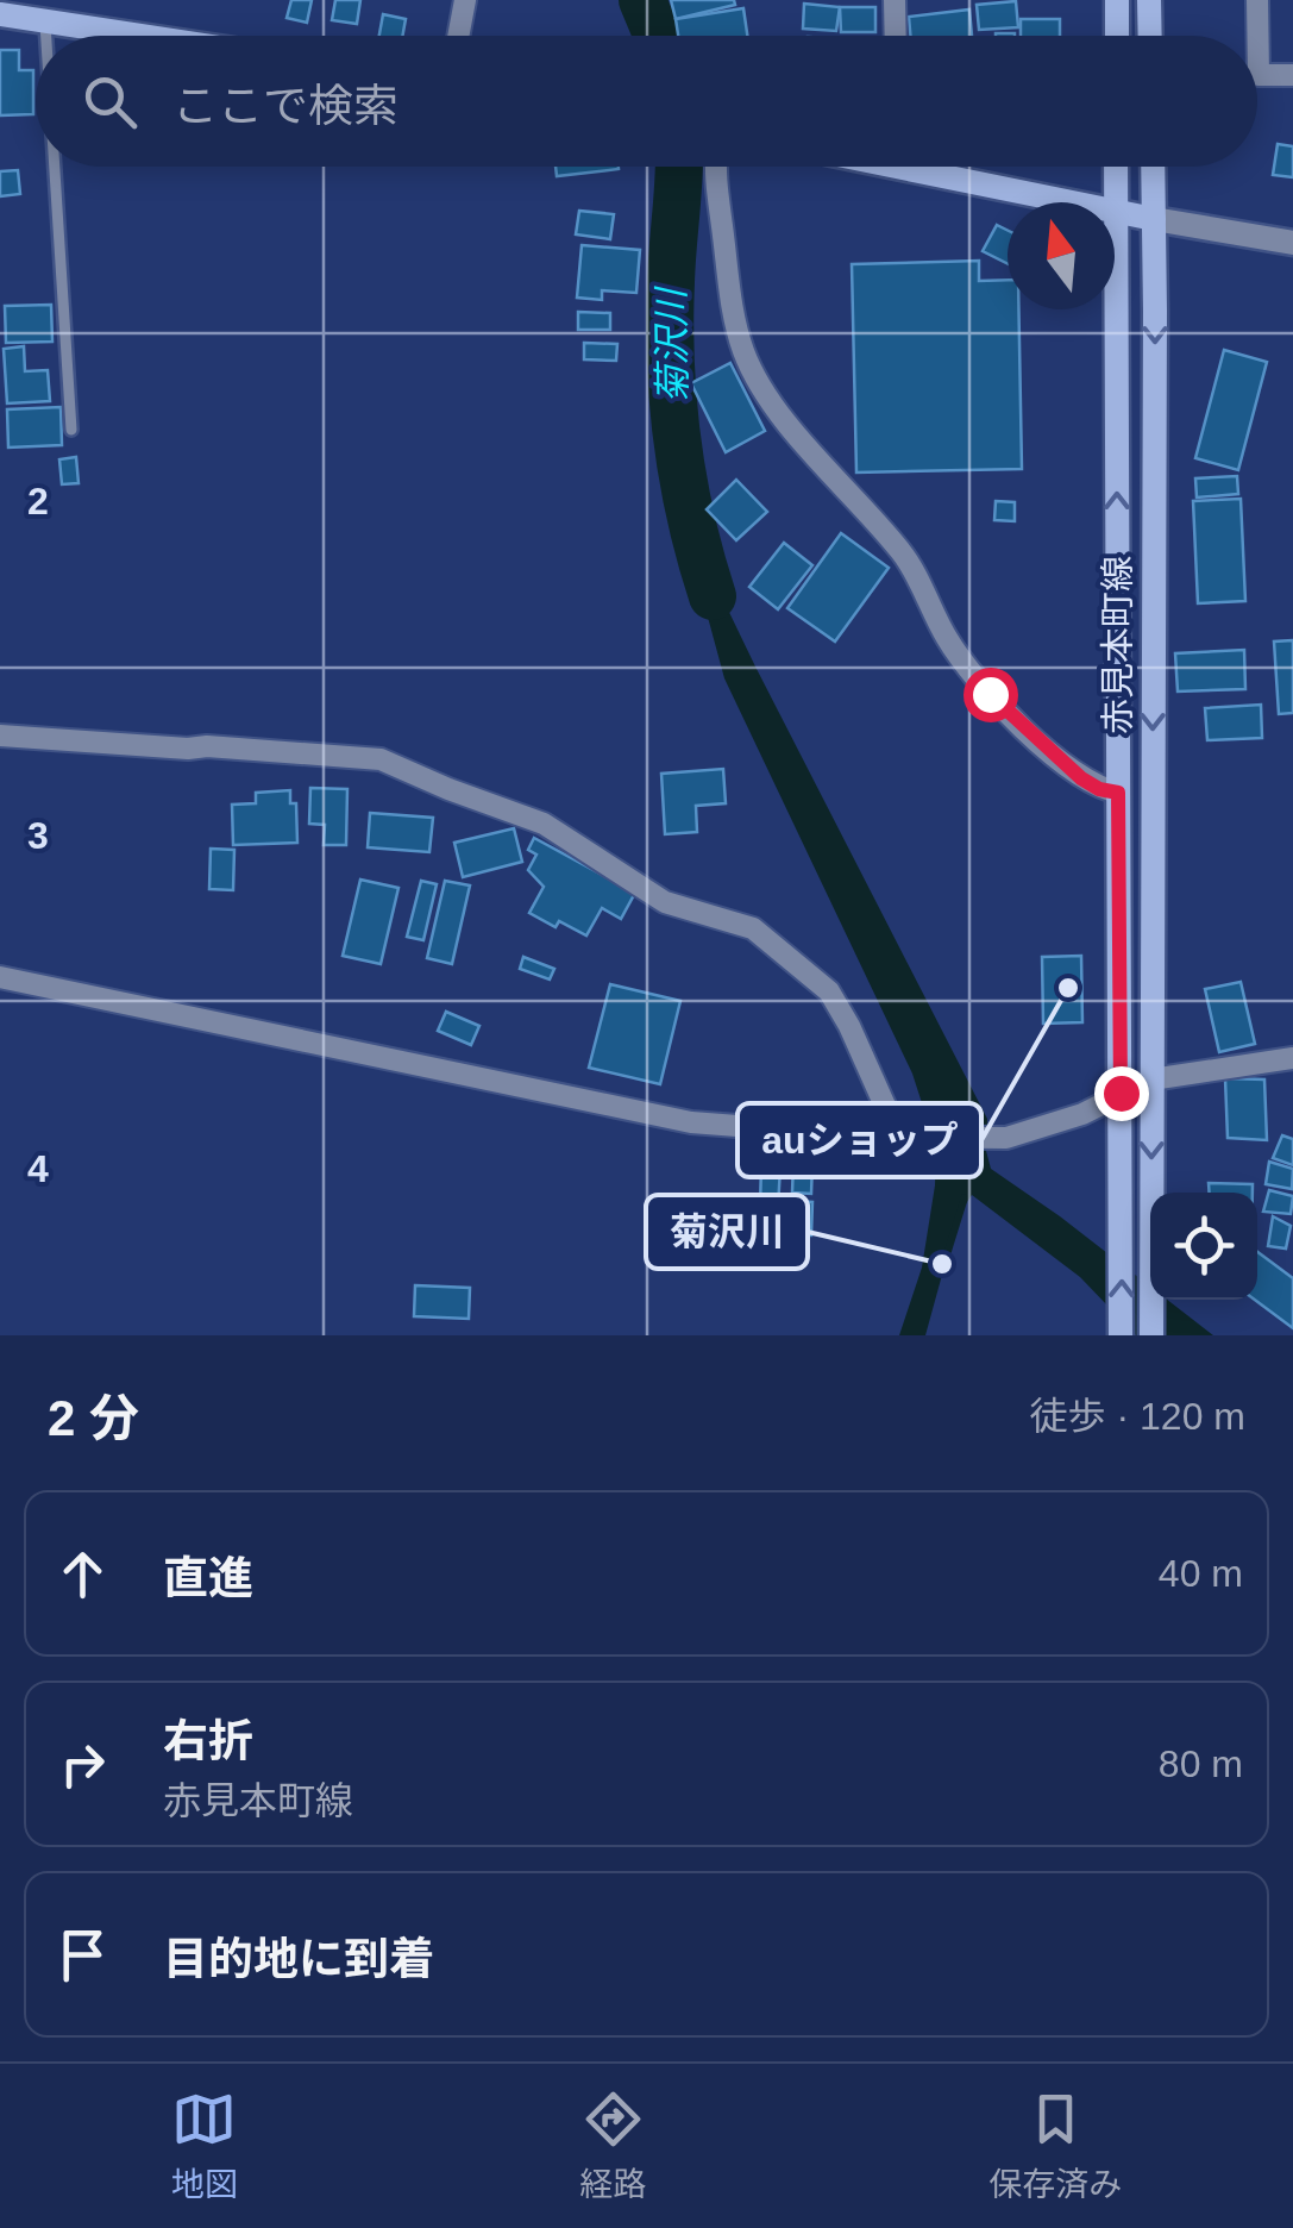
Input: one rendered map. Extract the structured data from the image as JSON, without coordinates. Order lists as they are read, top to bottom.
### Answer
{
  "streets": {
    "main road": ["赤見本町線"]
  },
  "water": ["菊沢川"],
  "places": ["auショップ", "菊沢川"],
  "north": "top",
  "page": {
    "search": "ここで検索",
    "heading": ["2 分", "徒歩 · 120 m"],
    "list": [
      ["直進", "40 m"],
      ["右折", "赤見本町線", "80 m"],
      "目的地に到着"
    ],
    "nav": ["地図", "経路", "保存済み"]
  },
  "grid": {
    "rows": ["2", "3", "4"]
  }
}
